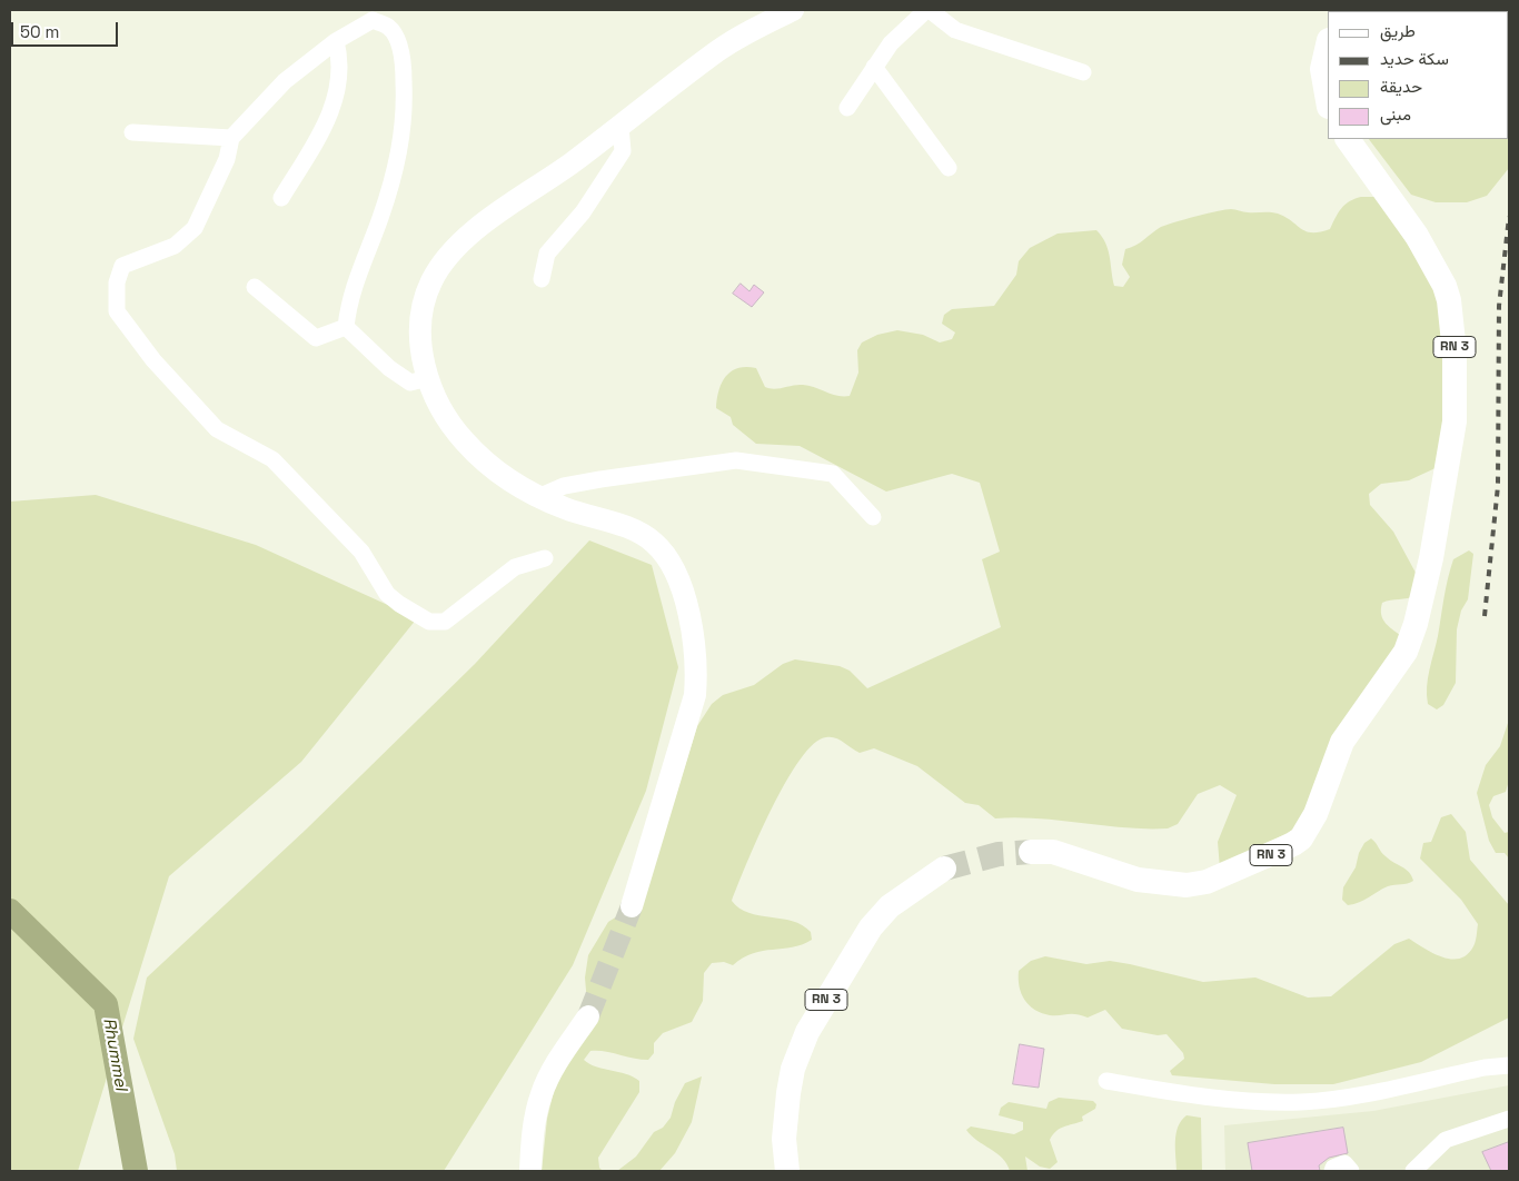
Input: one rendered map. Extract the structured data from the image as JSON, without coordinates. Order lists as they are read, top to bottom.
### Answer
{
  "streets": {
    "main road": ["RN 3"]
  },
  "water": ["Rhummel"],
  "legend": [
    "طريق",
    "سكة حديد",
    "حديقة",
    "مبنى"
  ],
  "scale_bar": "50 m"
}
